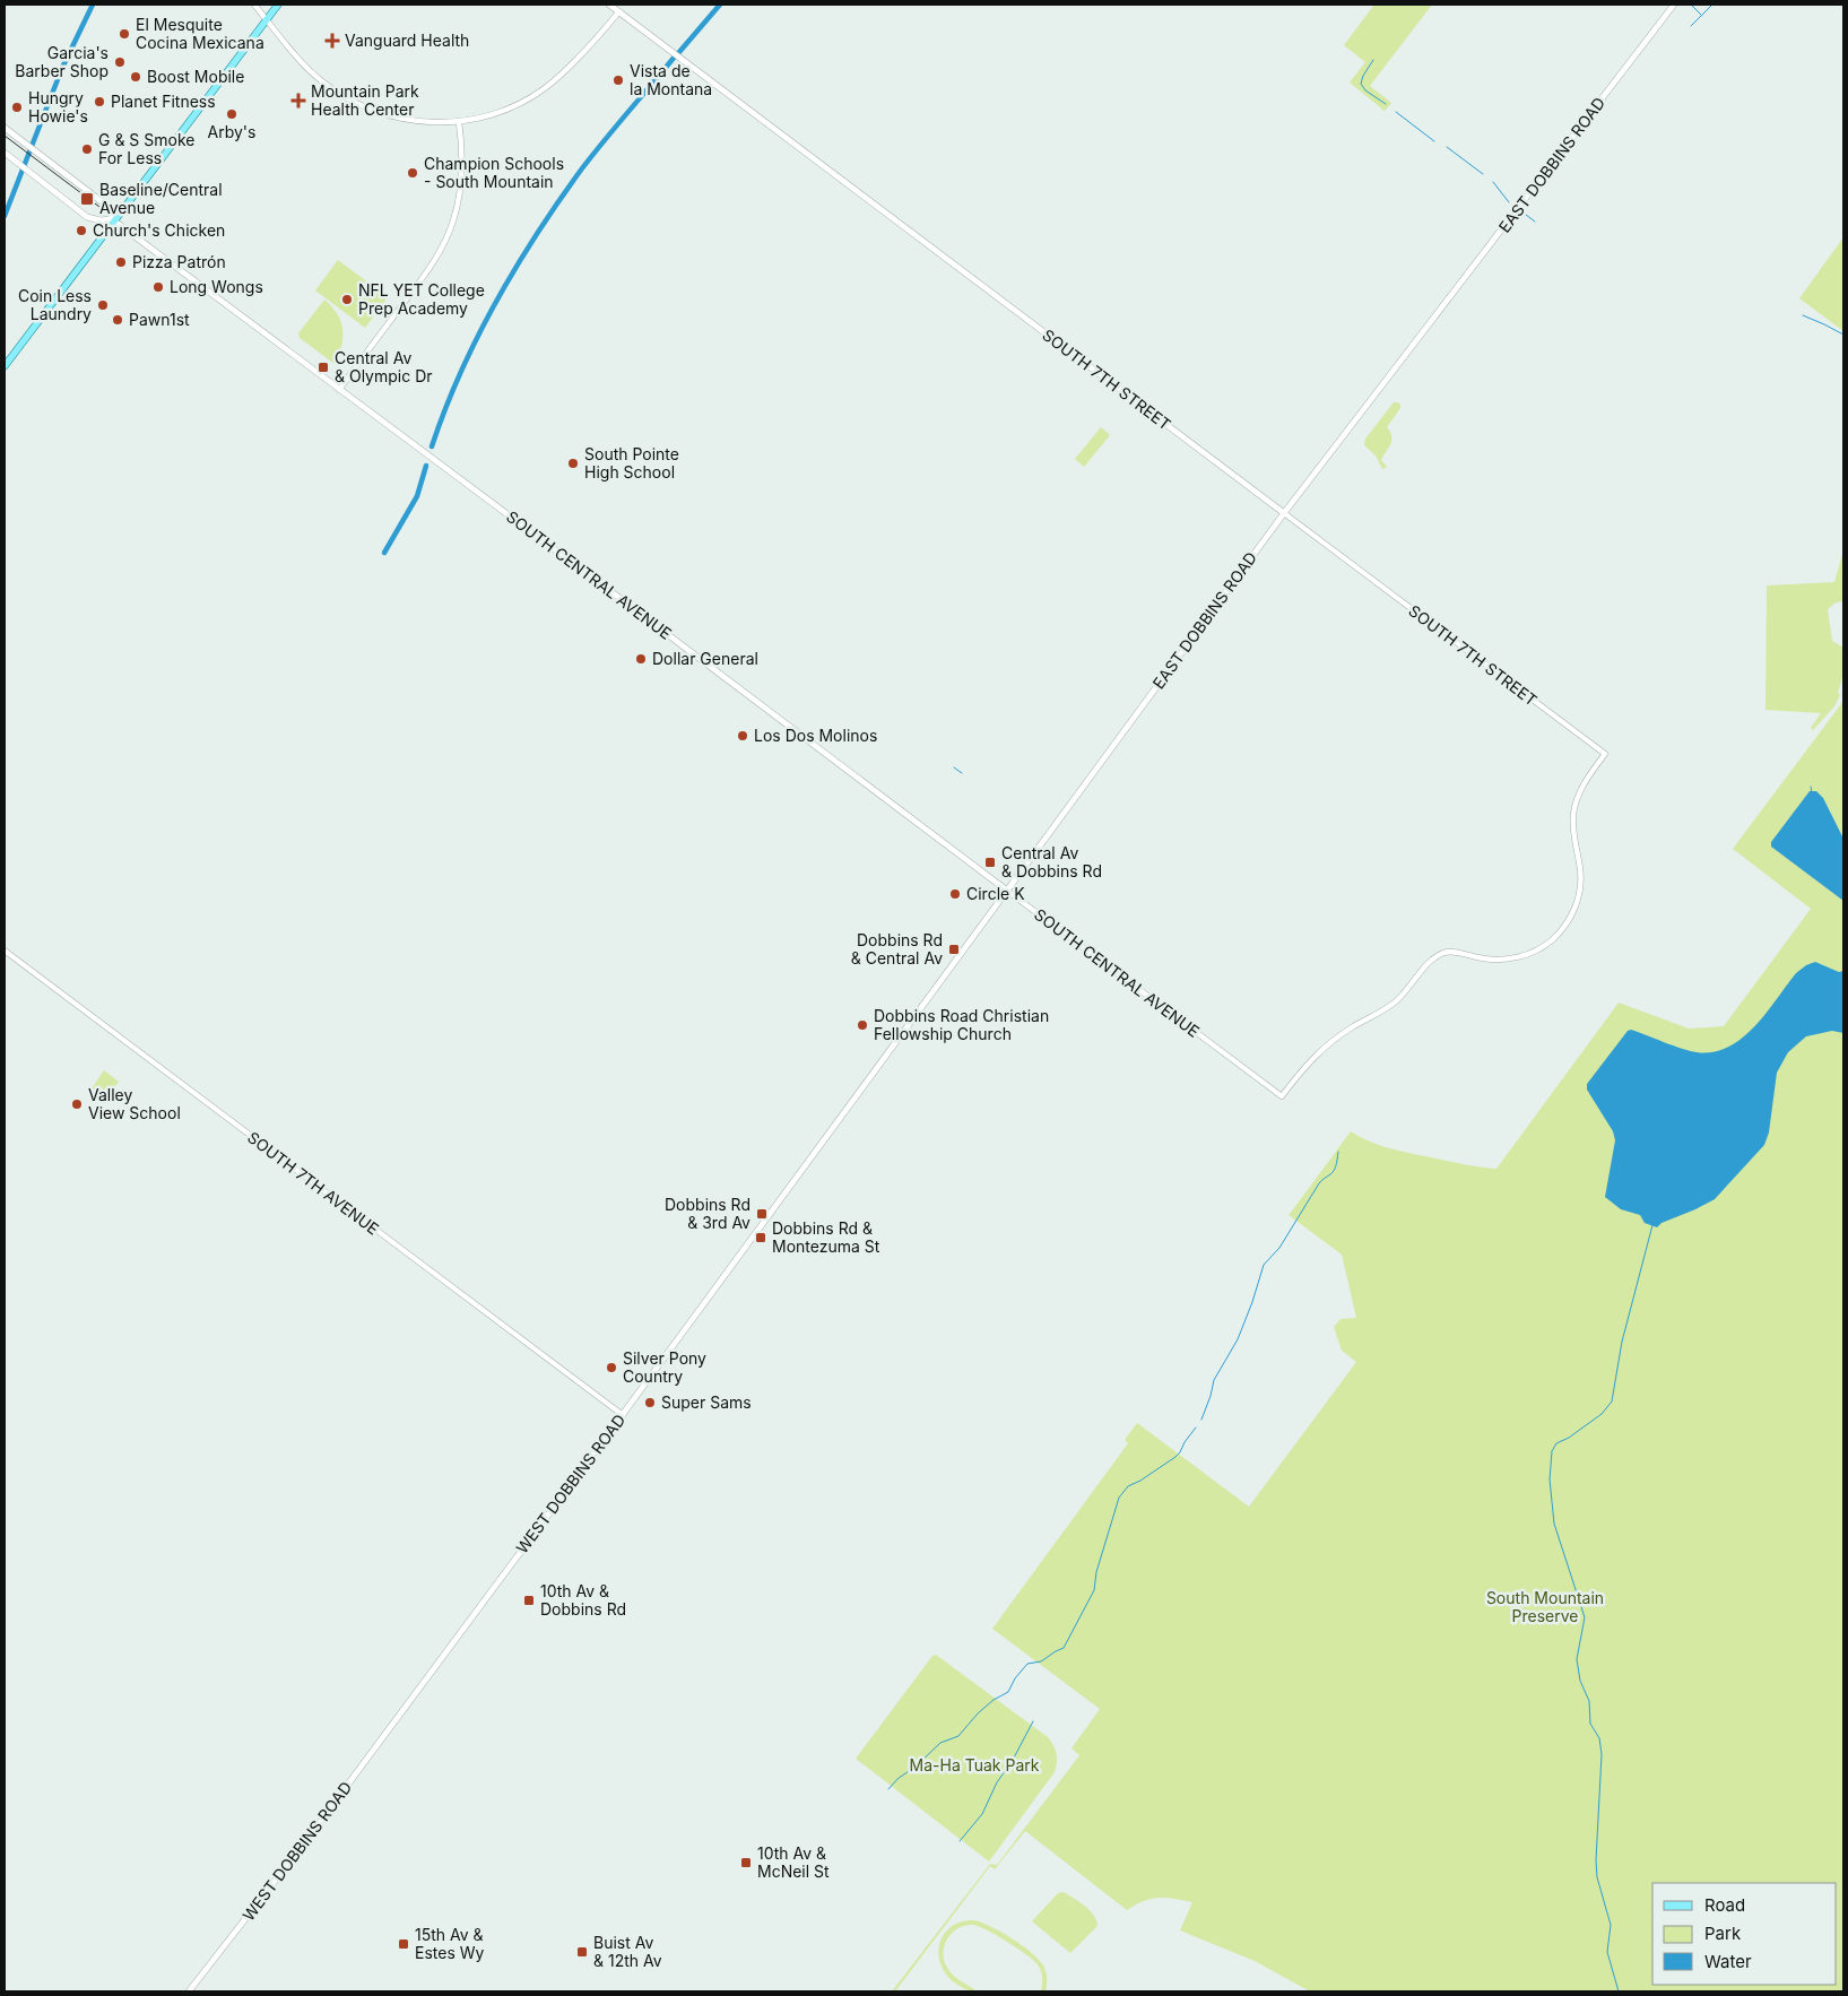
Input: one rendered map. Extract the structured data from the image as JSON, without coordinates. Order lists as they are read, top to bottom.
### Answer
{
  "streets": {
    "main road": [
      "EAST DOBBINS ROAD",
      "SOUTH 7TH STREET",
      "SOUTH CENTRAL AVENUE",
      "WEST DOBBINS ROAD"
    ],
    "street": ["SOUTH 7TH AVENUE"]
  },
  "crossings": [
    ["EAST DOBBINS ROAD", "SOUTH 7TH STREET"],
    ["EAST DOBBINS ROAD", "SOUTH CENTRAL AVENUE"],
    ["EAST DOBBINS ROAD", "WEST DOBBINS ROAD"],
    ["SOUTH 7TH STREET", "SOUTH CENTRAL AVENUE"],
    ["SOUTH CENTRAL AVENUE", "WEST DOBBINS ROAD"],
    ["SOUTH 7TH AVENUE", "WEST DOBBINS ROAD"]
  ],
  "parks": ["South Mountain Preserve", "Ma-Ha Tuak Park"],
  "places": {
    "other": [
      "El Mesquite Cocina Mexicana",
      "Garcia's Barber Shop",
      "Boost Mobile",
      "Vista de la Montana",
      "Planet Fitness",
      "Hungry Howie's",
      "Arby's",
      "G & S Smoke For Less",
      "Champion Schools - South Mountain",
      "Church's Chicken",
      "Pizza Patrón",
      "Long Wongs",
      "NFL YET College Prep Academy",
      "Coin Less Laundry",
      "Pawn1st",
      "South Pointe High School",
      "Dollar General",
      "Los Dos Molinos",
      "Circle K",
      "Dobbins Road Christian Fellowship Church",
      "Valley View School",
      "Silver Pony Country",
      "Super Sams"
    ],
    "health": ["Vanguard Health", "Mountain Park Health Center"],
    "transit": [
      "Baseline/Central Avenue",
      "Central Av & Olympic Dr",
      "Central Av & Dobbins Rd",
      "Dobbins Rd & Central Av",
      "Dobbins Rd & 3rd Av",
      "Dobbins Rd & Montezuma St",
      "10th Av & Dobbins Rd",
      "10th Av & McNeil St",
      "15th Av & Estes Wy",
      "Buist Av & 12th Av"
    ]
  },
  "legend": ["Road", "Park", "Water"]
}
